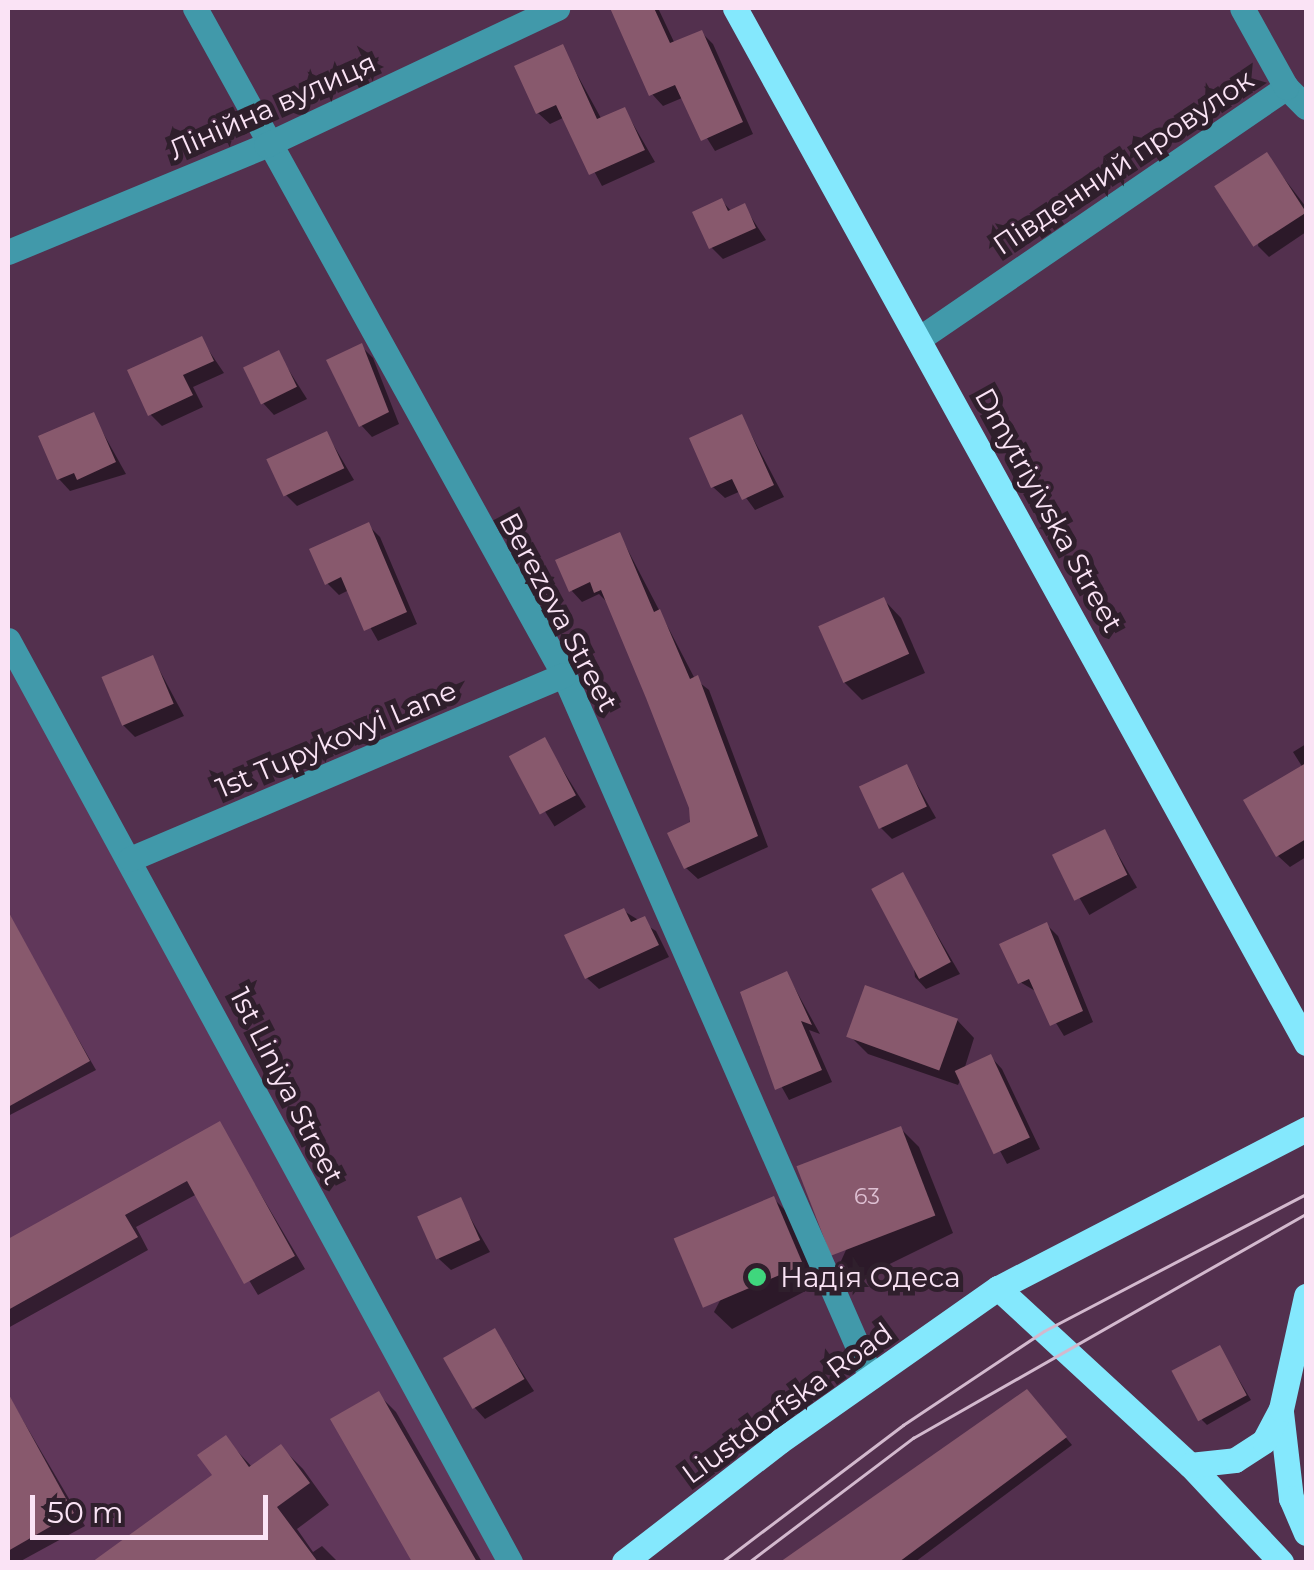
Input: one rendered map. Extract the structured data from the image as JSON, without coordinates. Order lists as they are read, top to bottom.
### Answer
{
  "streets": {
    "main road": ["Dmytriyivska Street", "Liustdorfska Road"],
    "street": [
      "Лінійна вулиця",
      "Південний провулок",
      "Berezova Street",
      "1st Tupykovyi Lane",
      "1st Liniya Street"
    ]
  },
  "crossings": [
    ["Лінійна вулиця", "Berezova Street"],
    ["Південний провулок", "Dmytriyivska Street"],
    ["Berezova Street", "1st Tupykovyi Lane"],
    ["Berezova Street", "Liustdorfska Road"],
    ["1st Tupykovyi Lane", "1st Liniya Street"]
  ],
  "places": ["Надія Одеса"],
  "house_numbers": ["63"],
  "scale_bar": "50 m"
}
